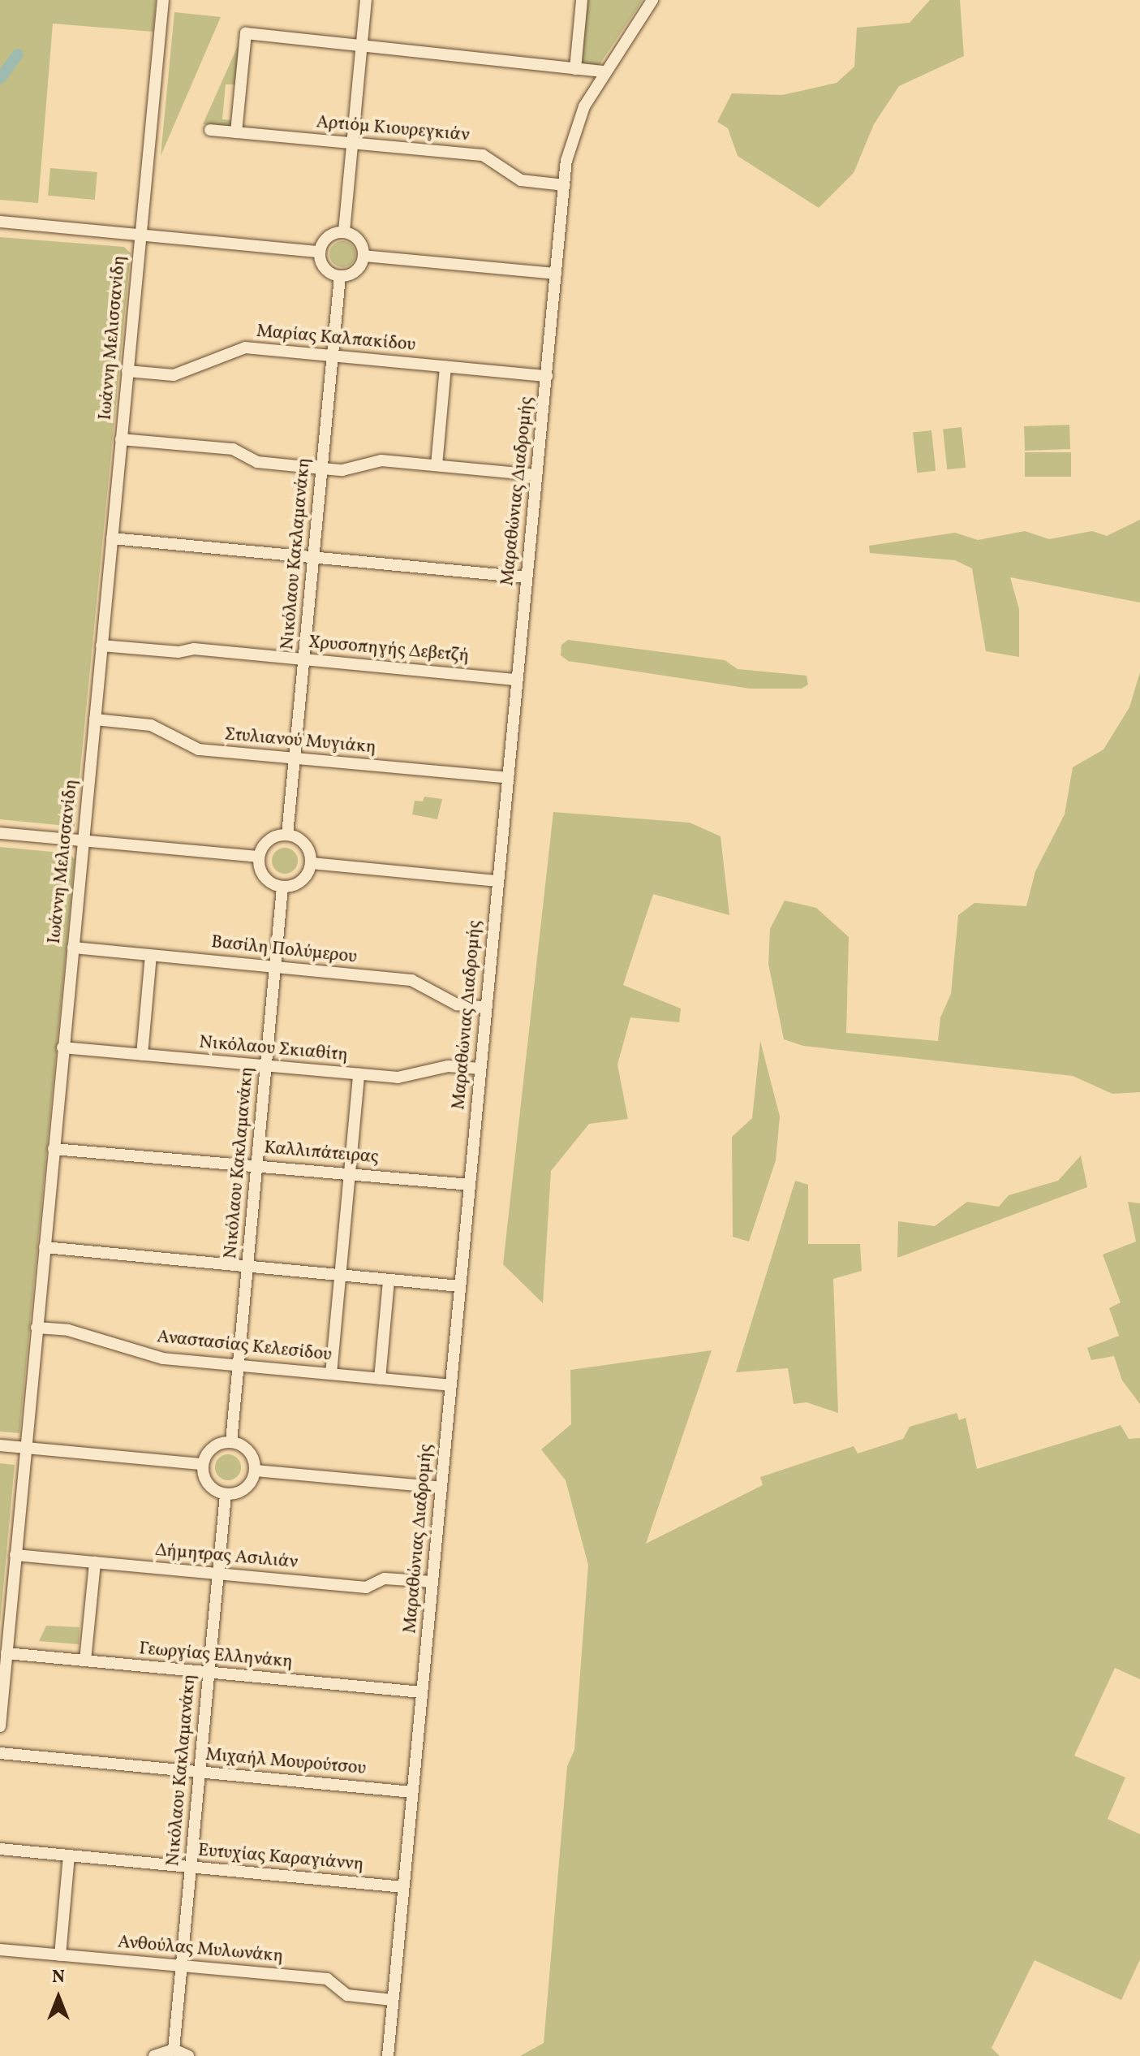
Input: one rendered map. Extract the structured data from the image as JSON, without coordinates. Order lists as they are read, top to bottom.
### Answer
{
  "streets": {
    "street": [
      "Αρτιόμ Κιουρεγκιάν",
      "Ιωάννη Μελισσανίδη",
      "Μαρίας Καλπακίδου",
      "Μαραθώνιας Διαδρομής",
      "Νικόλαου Κακλαμανάκη",
      "Χρυσοπηγής Δεβετζή",
      "Στυλιανού Μυγιάκη",
      "Βασίλη Πολύμερου",
      "Νικόλαου Σκιαθίτη",
      "Καλλιπάτειρας",
      "Αναστασίας Κελεσίδου",
      "Δήμητρας Ασιλιάν",
      "Γεωργίας Ελληνάκη",
      "Μιχαήλ Μουρούτσου",
      "Ευτυχίας Καραγιάννη",
      "Ανθούλας Μυλωνάκη"
    ]
  },
  "crossings": [
    ["Αρτιόμ Κιουρεγκιάν", "Μαραθώνιας Διαδρομής"],
    ["Ιωάννη Μελισσανίδη", "Μαρίας Καλπακίδου"],
    ["Ιωάννη Μελισσανίδη", "Χρυσοπηγής Δεβετζή"],
    ["Ιωάννη Μελισσανίδη", "Στυλιανού Μυγιάκη"],
    ["Ιωάννη Μελισσανίδη", "Βασίλη Πολύμερου"],
    ["Ιωάννη Μελισσανίδη", "Νικόλαου Σκιαθίτη"],
    ["Ιωάννη Μελισσανίδη", "Καλλιπάτειρας"],
    ["Ιωάννη Μελισσανίδη", "Αναστασίας Κελεσίδου"],
    ["Ιωάννη Μελισσανίδη", "Δήμητρας Ασιλιάν"],
    ["Ιωάννη Μελισσανίδη", "Γεωργίας Ελληνάκη"],
    ["Μαρίας Καλπακίδου", "Μαραθώνιας Διαδρομής"],
    ["Μαρίας Καλπακίδου", "Νικόλαου Κακλαμανάκη"],
    ["Μαραθώνιας Διαδρομής", "Χρυσοπηγής Δεβετζή"],
    ["Μαραθώνιας Διαδρομής", "Στυλιανού Μυγιάκη"],
    ["Μαραθώνιας Διαδρομής", "Βασίλη Πολύμερου"],
    ["Μαραθώνιας Διαδρομής", "Νικόλαου Σκιαθίτη"],
    ["Μαραθώνιας Διαδρομής", "Καλλιπάτειρας"],
    ["Μαραθώνιας Διαδρομής", "Αναστασίας Κελεσίδου"],
    ["Μαραθώνιας Διαδρομής", "Δήμητρας Ασιλιάν"],
    ["Μαραθώνιας Διαδρομής", "Γεωργίας Ελληνάκη"],
    ["Μαραθώνιας Διαδρομής", "Μιχαήλ Μουρούτσου"],
    ["Μαραθώνιας Διαδρομής", "Ευτυχίας Καραγιάννη"],
    ["Μαραθώνιας Διαδρομής", "Ανθούλας Μυλωνάκη"],
    ["Νικόλαου Κακλαμανάκη", "Χρυσοπηγής Δεβετζή"],
    ["Νικόλαου Κακλαμανάκη", "Στυλιανού Μυγιάκη"],
    ["Νικόλαου Κακλαμανάκη", "Βασίλη Πολύμερου"],
    ["Νικόλαου Κακλαμανάκη", "Νικόλαου Σκιαθίτη"],
    ["Νικόλαου Κακλαμανάκη", "Καλλιπάτειρας"],
    ["Νικόλαου Κακλαμανάκη", "Αναστασίας Κελεσίδου"],
    ["Νικόλαου Κακλαμανάκη", "Δήμητρας Ασιλιάν"],
    ["Νικόλαου Κακλαμανάκη", "Γεωργίας Ελληνάκη"],
    ["Νικόλαου Κακλαμανάκη", "Μιχαήλ Μουρούτσου"],
    ["Νικόλαου Κακλαμανάκη", "Ευτυχίας Καραγιάννη"],
    ["Νικόλαου Κακλαμανάκη", "Ανθούλας Μυλωνάκη"]
  ],
  "north": "top"
}
